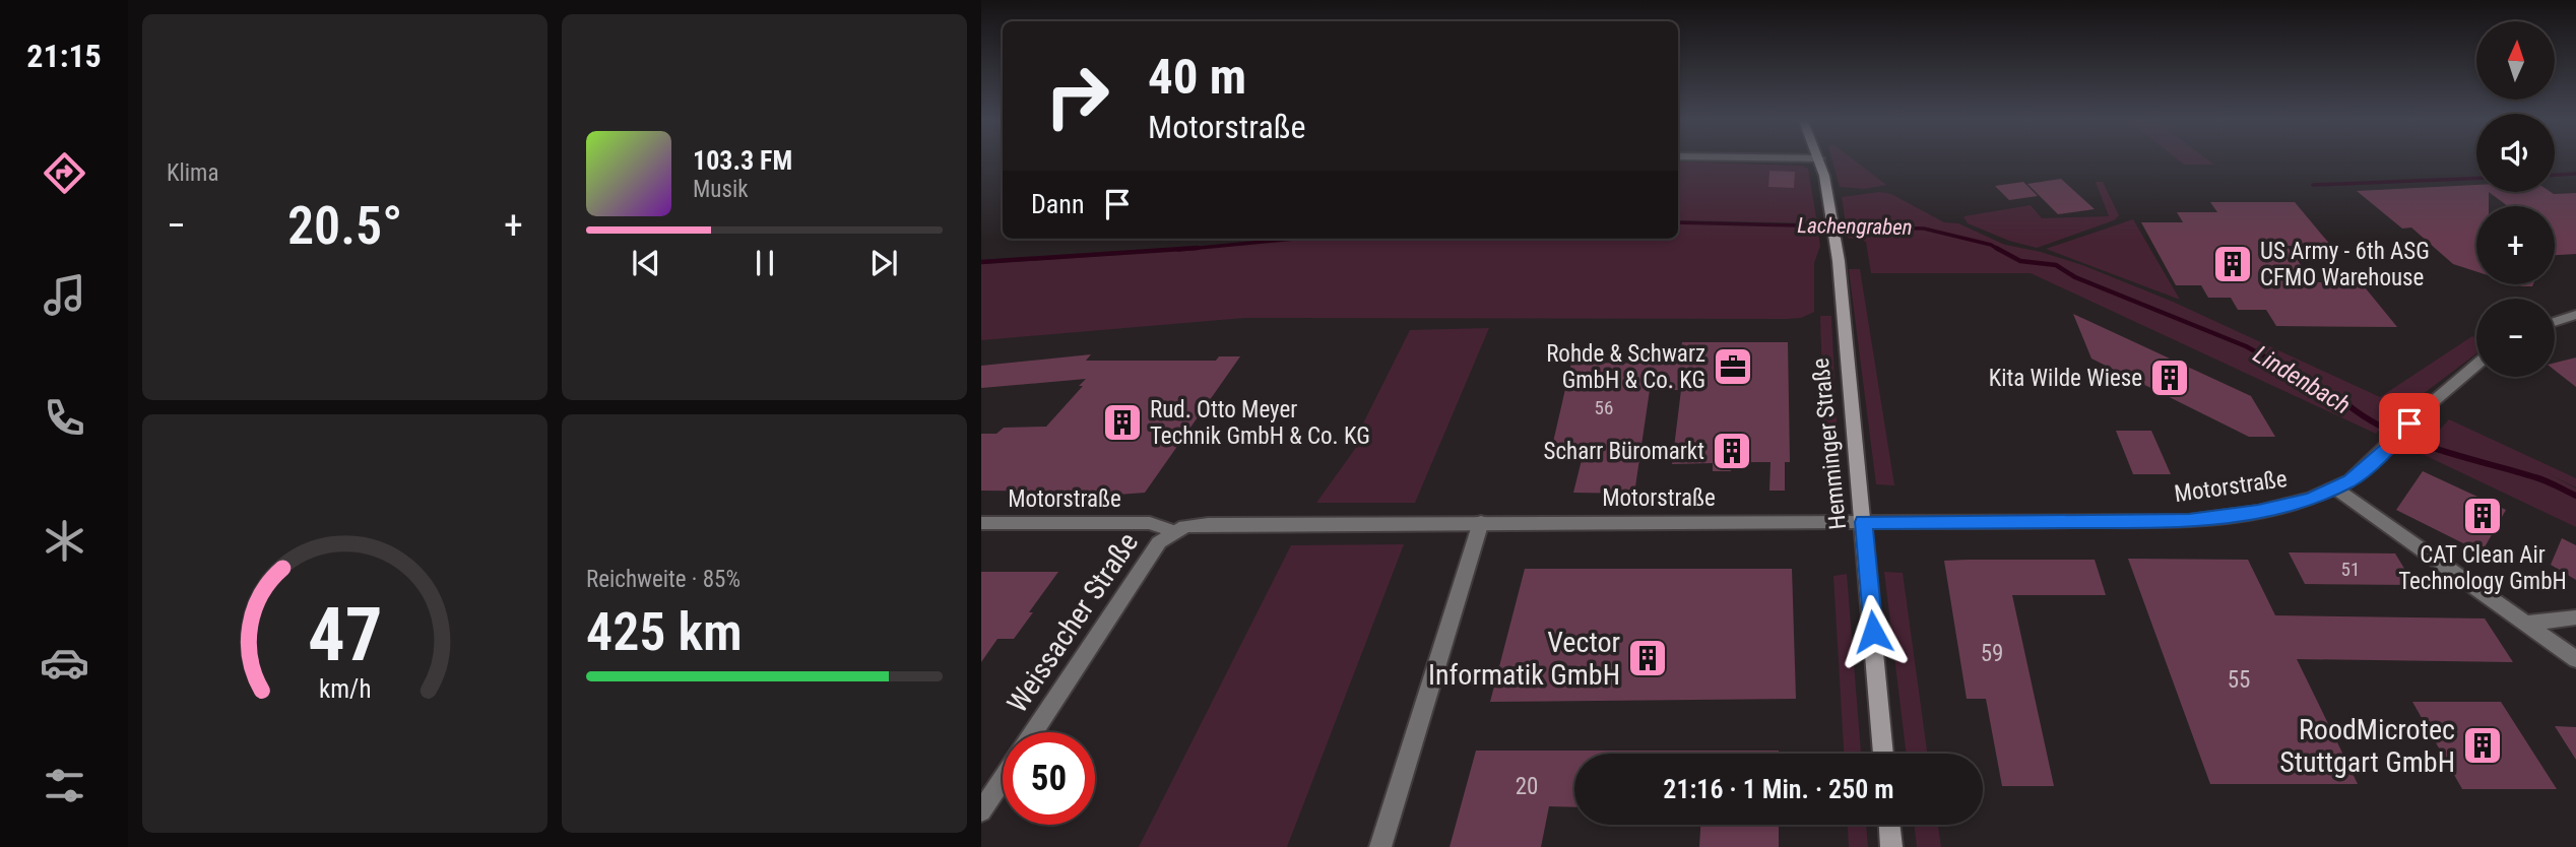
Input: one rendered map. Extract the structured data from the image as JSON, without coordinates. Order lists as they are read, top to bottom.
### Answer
{
  "streets": {
    "main road": ["Hemminger Straße"],
    "street": ["Motorstraße", "Weissacher Straße"]
  },
  "crossings": [
    ["Hemminger Straße", "Motorstraße"],
    ["Motorstraße", "Weissacher Straße"]
  ],
  "water": ["Lachengraben", "Lindenbach"],
  "places": {
    "building": [
      "US Army - 6th ASG CFMO Warehouse",
      "Kita Wilde Wiese",
      "Rud. Otto Meyer Technik GmbH & Co. KG",
      "Scharr Büromarkt",
      "CAT Clean Air Technology GmbH",
      "Vector Informatik GmbH",
      "RoodMicrotec Stuttgart GmbH"
    ],
    "office": ["Rohde & Schwarz GmbH & Co. KG"]
  },
  "house_numbers": [
    "56",
    "51",
    "59",
    "55",
    "20"
  ],
  "north": "top",
  "page": {
    "tabs": "21:15",
    "tile": [
      "Klima",
      ["Reichweite · 85%", "425 km"]
    ],
    "map_buttons": ["+", "−"],
    "turn": ["40 m", "Motorstraße"],
    "song": ["103.3 FM", "Musik"],
    "then": "Dann",
    "heat": ["−", "20.5°", "+"],
    "limit": "50",
    "trip": "21:16 · 1 Min. · 250 m",
    "gauge": ["47", "km/h"]
  }
}
